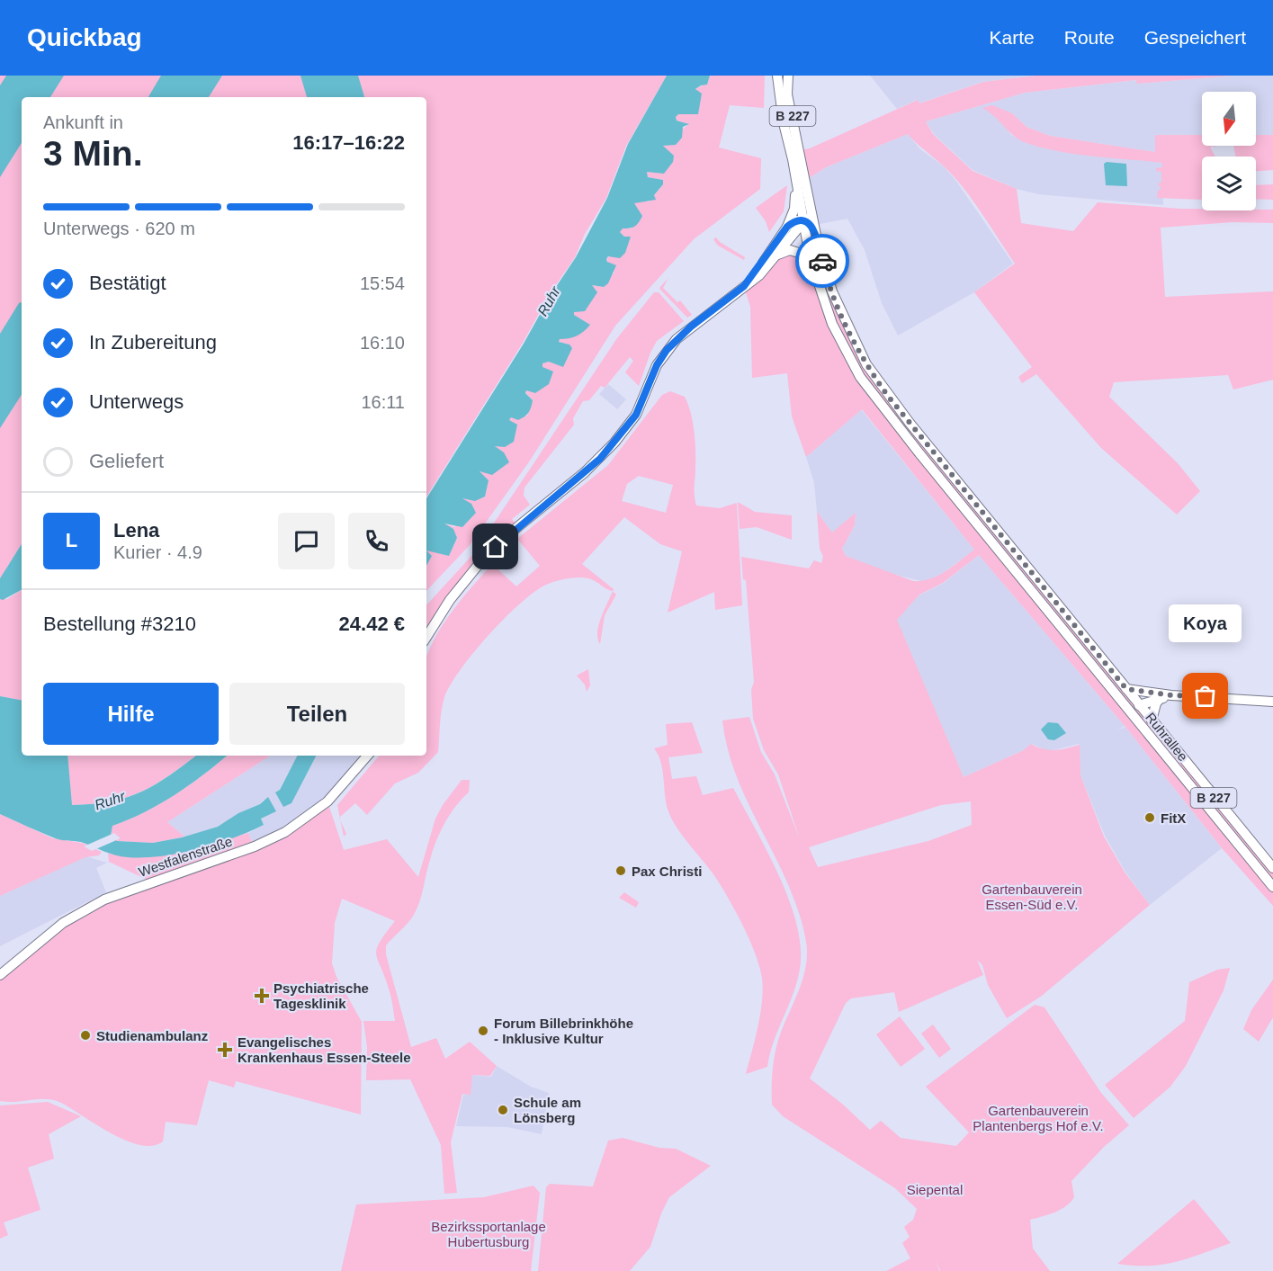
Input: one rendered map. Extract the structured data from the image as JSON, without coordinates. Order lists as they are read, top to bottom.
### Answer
{
  "streets": {
    "main road": ["B 227", "Ruhrallee", "Westfalenstraße"]
  },
  "crossings": [
    ["B 227", "Ruhrallee"]
  ],
  "water": ["Ruhr"],
  "parks": [
    "Gartenbauverein Essen-Süd e.V.",
    "Gartenbauverein Plantenbergs Hof e.V.",
    "Siepental",
    "Bezirkssportanlage Hubertusburg"
  ],
  "places": {
    "other": [
      "Koya",
      "FitX",
      "Pax Christi",
      "Forum Billebrinkhöhe - Inklusive Kultur",
      "Studienambulanz",
      "Schule am Lönsberg"
    ],
    "health": ["Psychiatrische Tagesklinik", "Evangelisches Krankenhaus Essen-Steele"]
  },
  "north": "bottom",
  "page": {
    "header": "Quickbag",
    "nav": ["Karte", "Route", "Gespeichert"],
    "heading": ["3 Min.", "Ankunft in", "16:17–16:22"],
    "panel": [
      "Lena",
      "Kurier · 4.9",
      "Bestellung #3210",
      "24.42 €"
    ],
    "bar": "Unterwegs · 620 m",
    "list": [
      ["Bestätigt", "15:54"],
      ["In Zubereitung", "16:10"],
      ["Unterwegs", "16:11"],
      "Geliefert"
    ],
    "round": "L",
    "bubble": "Koya",
    "buttons": ["Hilfe", "Teilen"]
  }
}
